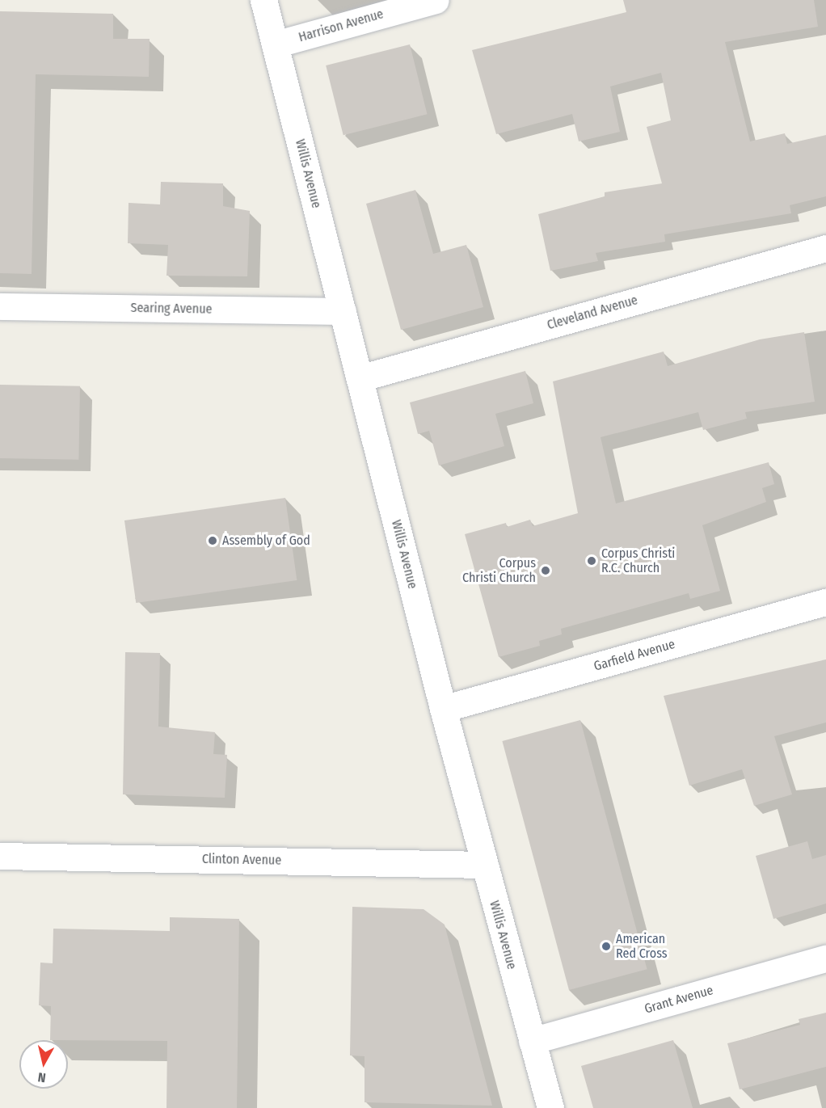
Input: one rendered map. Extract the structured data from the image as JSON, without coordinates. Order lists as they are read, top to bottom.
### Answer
{
  "streets": {
    "street": [
      "Harrison Avenue",
      "Willis Avenue",
      "Searing Avenue",
      "Cleveland Avenue",
      "Garfield Avenue",
      "Clinton Avenue",
      "Grant Avenue"
    ]
  },
  "crossings": [
    ["Harrison Avenue", "Willis Avenue"],
    ["Willis Avenue", "Searing Avenue"],
    ["Willis Avenue", "Cleveland Avenue"],
    ["Willis Avenue", "Garfield Avenue"],
    ["Willis Avenue", "Clinton Avenue"],
    ["Willis Avenue", "Grant Avenue"]
  ],
  "places": [
    "Assembly of God",
    "Corpus Christi R.C. Church",
    "Corpus Christi Church",
    "American Red Cross"
  ],
  "north": "bottom"
}
